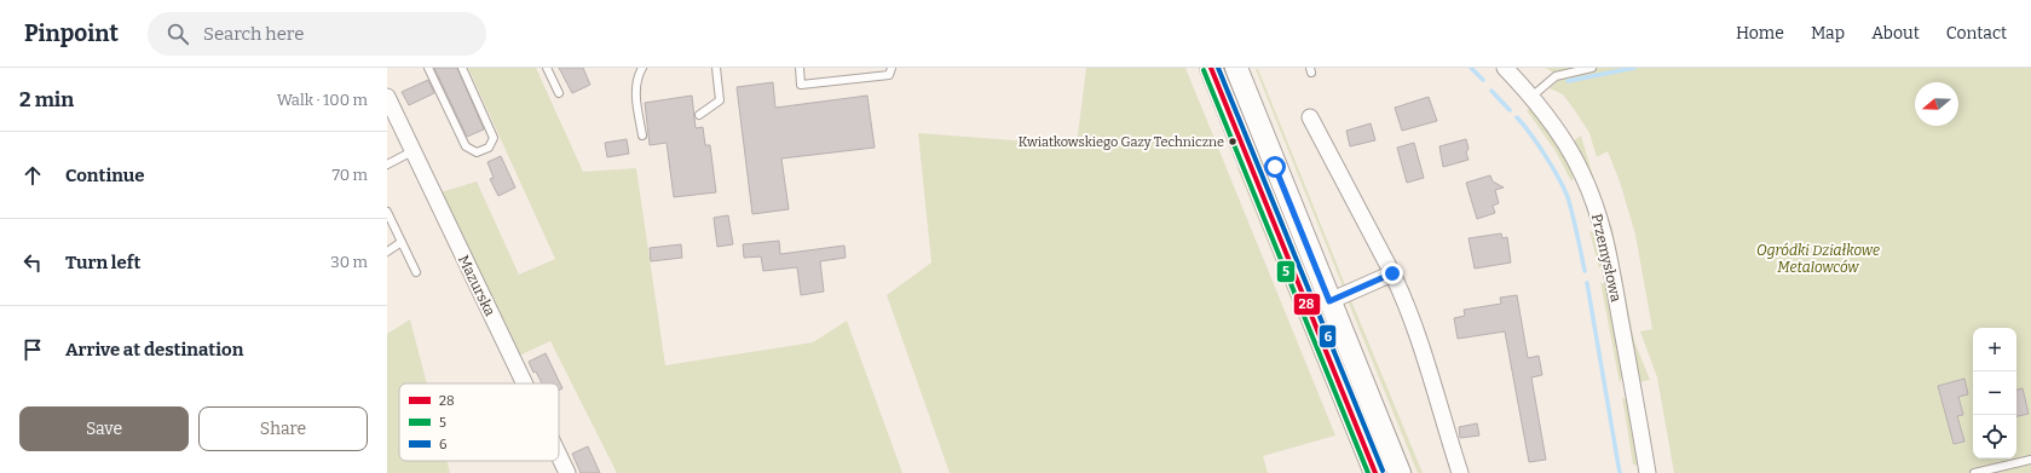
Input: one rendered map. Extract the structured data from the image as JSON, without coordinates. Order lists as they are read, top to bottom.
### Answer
{
  "streets": {
    "street": ["Przemysłowa", "Mazurska"]
  },
  "parks": ["Ogródki Działkowe Metalowców"],
  "places": ["Kwiatkowskiego Gazy Techniczne"],
  "lines": ["transit line 28", "transit line 6", "transit line 5"],
  "legend": ["28", "5", "6"],
  "north": "left",
  "page": {
    "header": "Pinpoint",
    "search": "Search here",
    "nav": [
      "Home",
      "Map",
      "About",
      "Contact"
    ],
    "heading": ["2 min", "Walk · 100 m"],
    "list": [
      ["Continue", "70 m"],
      ["Turn left", "30 m"],
      "Arrive at destination"
    ],
    "map_buttons": ["+", "−"],
    "buttons": ["Save", "Share"]
  }
}
